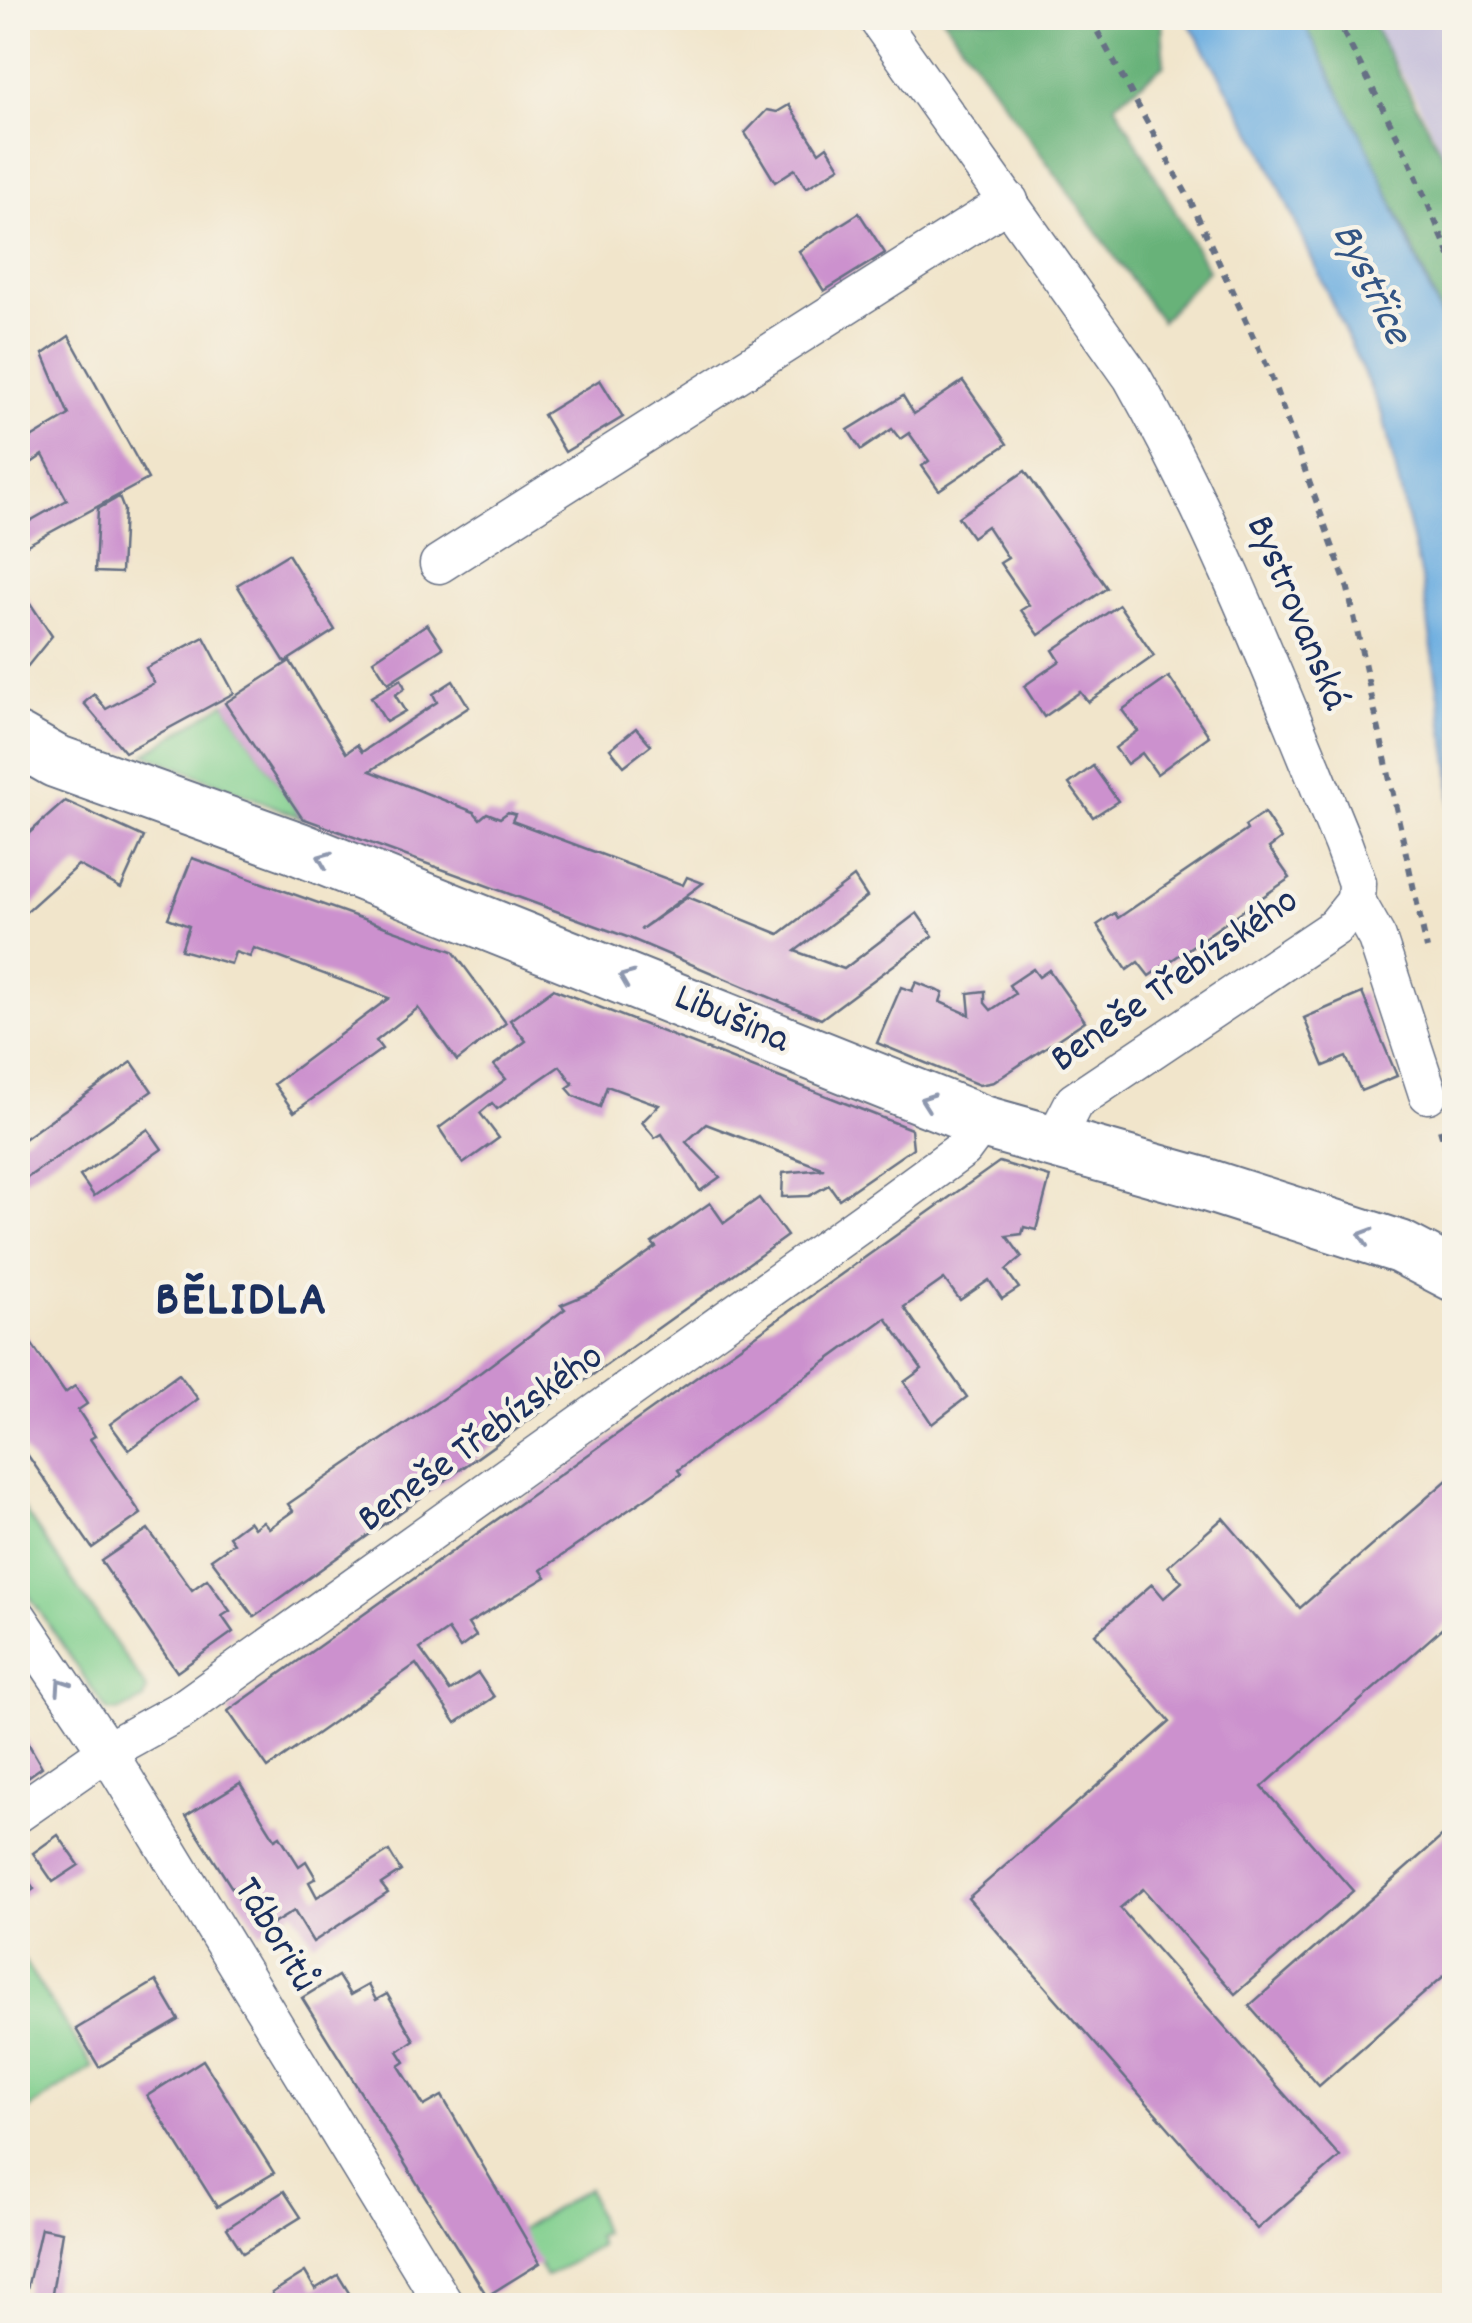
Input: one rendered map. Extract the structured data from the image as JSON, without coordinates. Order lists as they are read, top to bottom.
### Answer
{
  "streets": {
    "street": [
      "Bystrovanská",
      "Beneše Třebízského",
      "Libušina",
      "Táboritů"
    ]
  },
  "crossings": [
    ["Bystrovanská", "Beneše Třebízského"],
    ["Beneše Třebízského", "Libušina"],
    ["Beneše Třebízského", "Táboritů"]
  ],
  "one_way": ["Libušina"],
  "districts": ["BĚLIDLA"],
  "water": ["Bystřice"]
}
